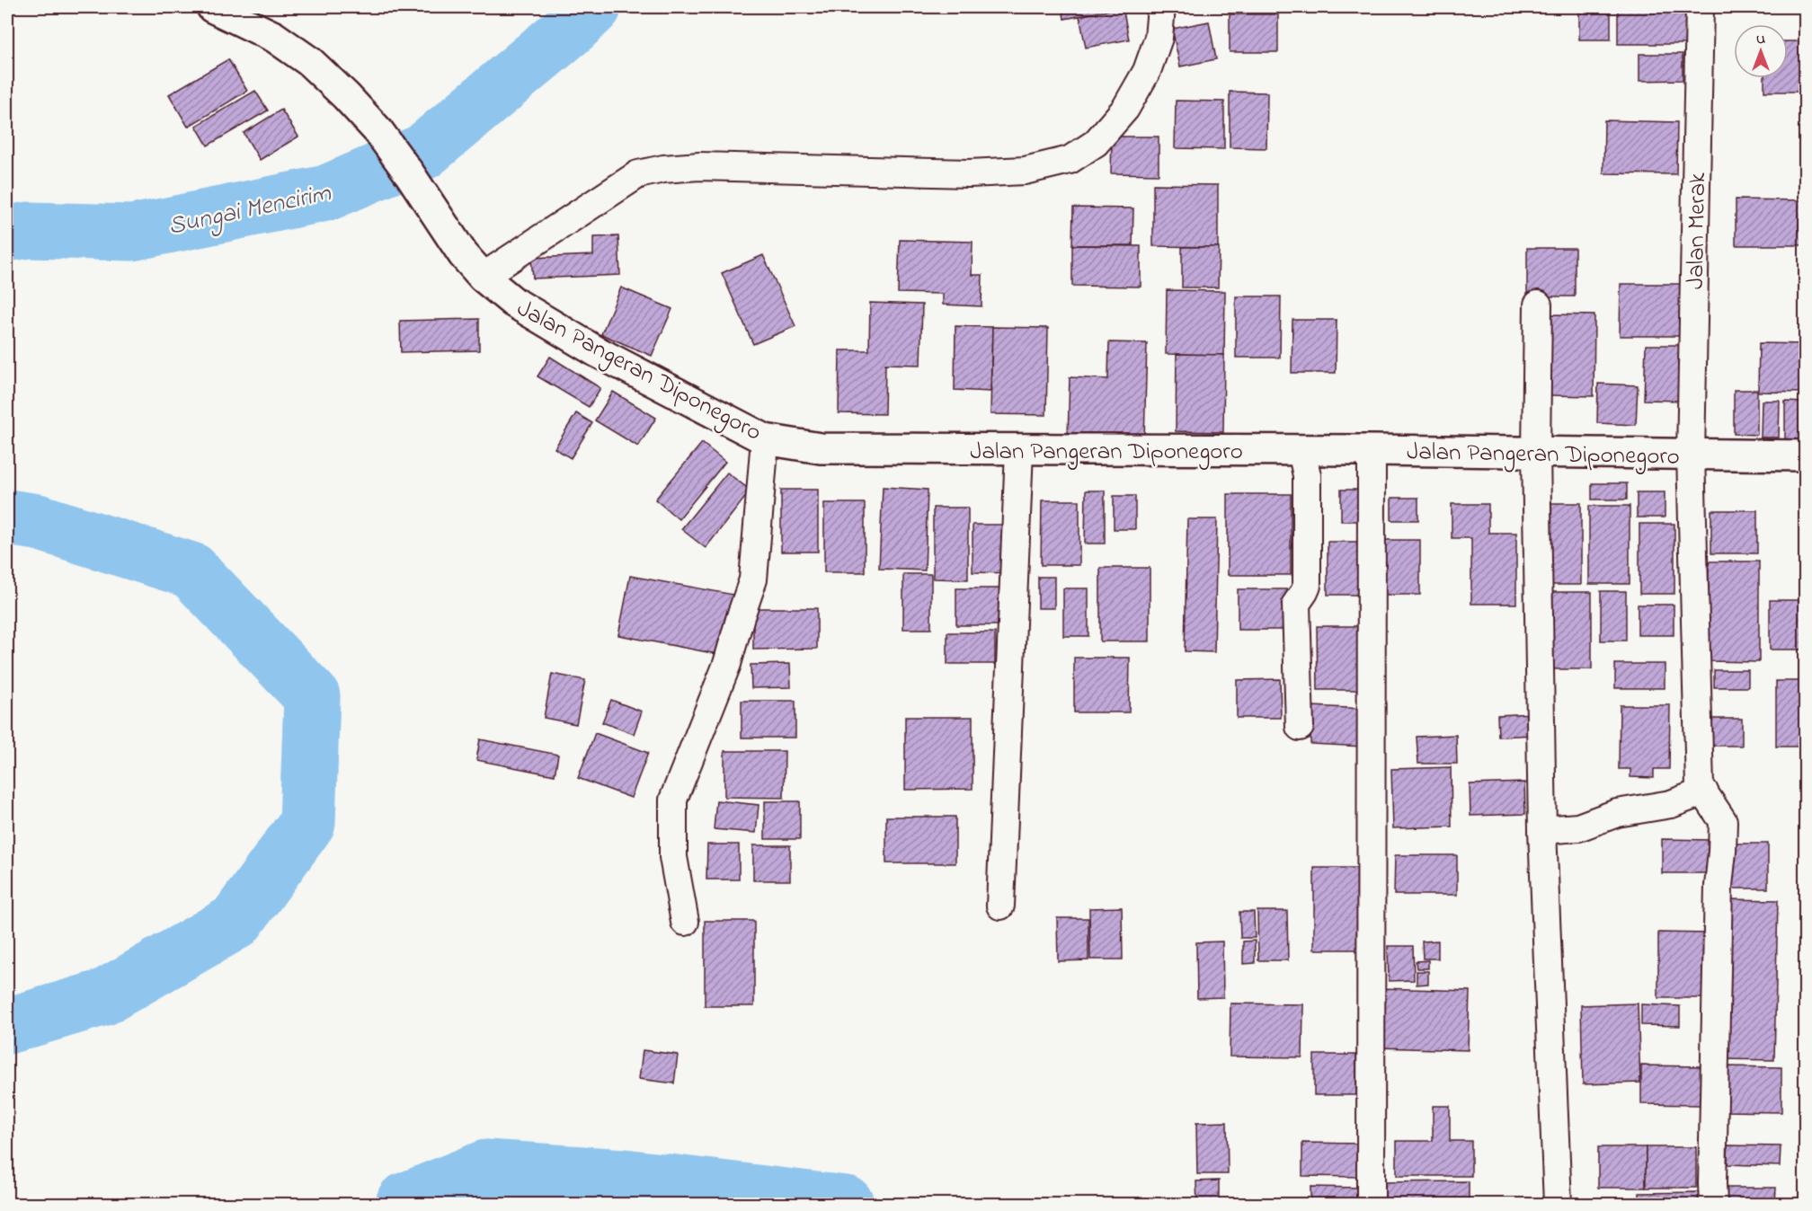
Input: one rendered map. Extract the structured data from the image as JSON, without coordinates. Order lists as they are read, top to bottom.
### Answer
{
  "streets": {
    "street": ["Jalan Merak", "Jalan Pangeran Diponegoro"]
  },
  "crossings": [
    ["Jalan Merak", "Jalan Pangeran Diponegoro"]
  ],
  "water": ["Sungai Mencirim"],
  "north": "top"
}
